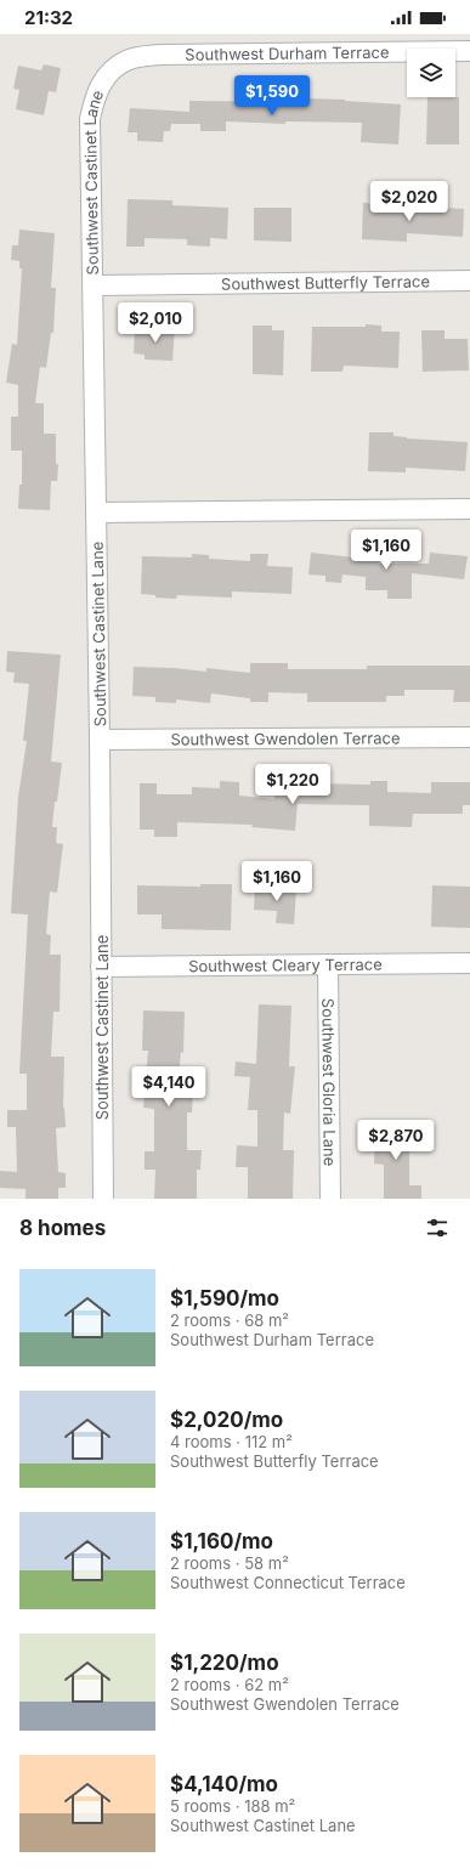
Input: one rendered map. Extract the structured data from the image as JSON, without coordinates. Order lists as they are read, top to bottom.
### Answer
{
  "streets": {
    "street": [
      "Southwest Durham Terrace",
      "Southwest Castinet Lane",
      "Southwest Butterfly Terrace",
      "Southwest Gwendolen Terrace",
      "Southwest Cleary Terrace",
      "Southwest Gloria Lane"
    ]
  },
  "crossings": [
    ["Southwest Durham Terrace", "Southwest Castinet Lane"],
    ["Southwest Castinet Lane", "Southwest Butterfly Terrace"],
    ["Southwest Castinet Lane", "Southwest Gwendolen Terrace"],
    ["Southwest Castinet Lane", "Southwest Cleary Terrace"],
    ["Southwest Cleary Terrace", "Southwest Gloria Lane"]
  ],
  "page": {
    "status": "21:32",
    "price": [
      "$1,590",
      "$2,020",
      "$2,010",
      "$1,160",
      "$1,220",
      "$1,160",
      "$4,140",
      "$2,870"
    ],
    "heading": "8 homes",
    "list": [
      {
        "name": "$1,590/mo",
        "note": "2 rooms · 68 m² · Southwest Durham Terrace"
      },
      {
        "name": "$2,020/mo",
        "note": "4 rooms · 112 m² · Southwest Butterfly Terrace"
      },
      {
        "name": "$1,160/mo",
        "note": "2 rooms · 58 m² · Southwest Connecticut Terrace"
      },
      {
        "name": "$1,220/mo",
        "note": "2 rooms · 62 m² · Southwest Gwendolen Terrace"
      },
      {
        "name": "$4,140/mo",
        "note": "5 rooms · 188 m² · Southwest Castinet Lane"
      }
    ]
  }
}
